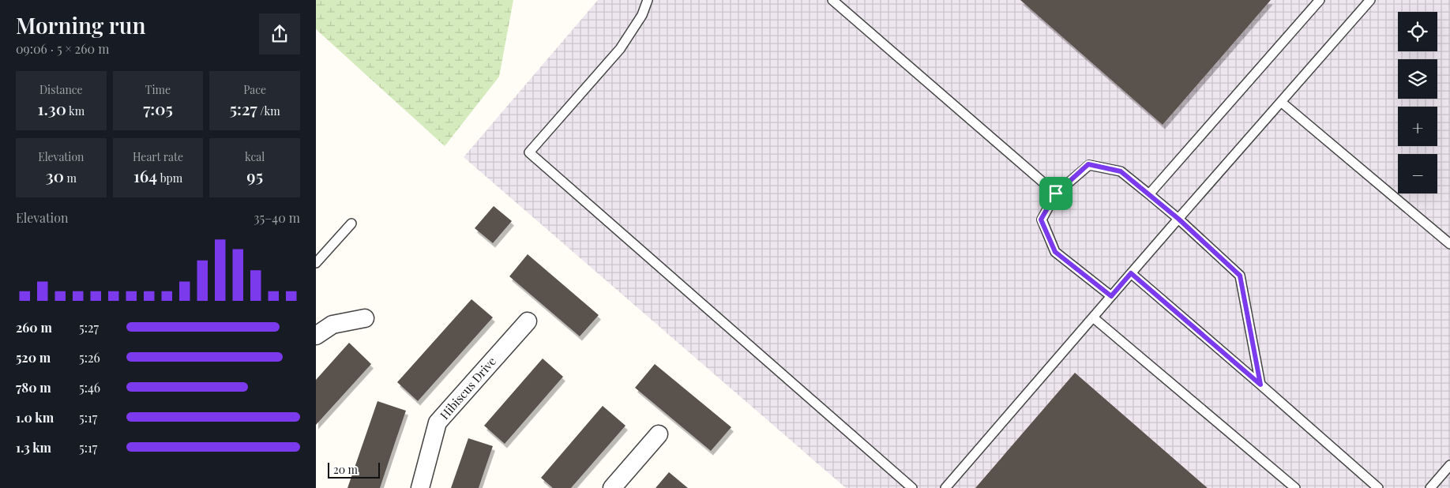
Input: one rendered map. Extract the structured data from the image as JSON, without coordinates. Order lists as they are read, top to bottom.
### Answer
{
  "streets": {
    "street": ["Hibiscus Drive"]
  },
  "scale_bar": "20 m",
  "page": {
    "heading": ["Morning run", "09:06 · 5 × 260 m"],
    "map_buttons": ["+", "−"],
    "stats": [
      ["Distance", "1.30 km"],
      ["Time", "7:05"],
      ["Pace", "5:27 /km"],
      ["Elevation", "30 m"],
      ["Heart rate", "164 bpm"],
      ["kcal", "95"]
    ],
    "chart": ["Elevation", "35–40 m"],
    "list": [
      {
        "name": "260 m",
        "note": "5:27"
      },
      {
        "name": "520 m",
        "note": "5:26"
      },
      {
        "name": "780 m",
        "note": "5:46"
      },
      {
        "name": "1.0 km",
        "note": "5:17"
      },
      {
        "name": "1.3 km",
        "note": "5:17"
      }
    ],
    "scale": "20 m"
  }
}
